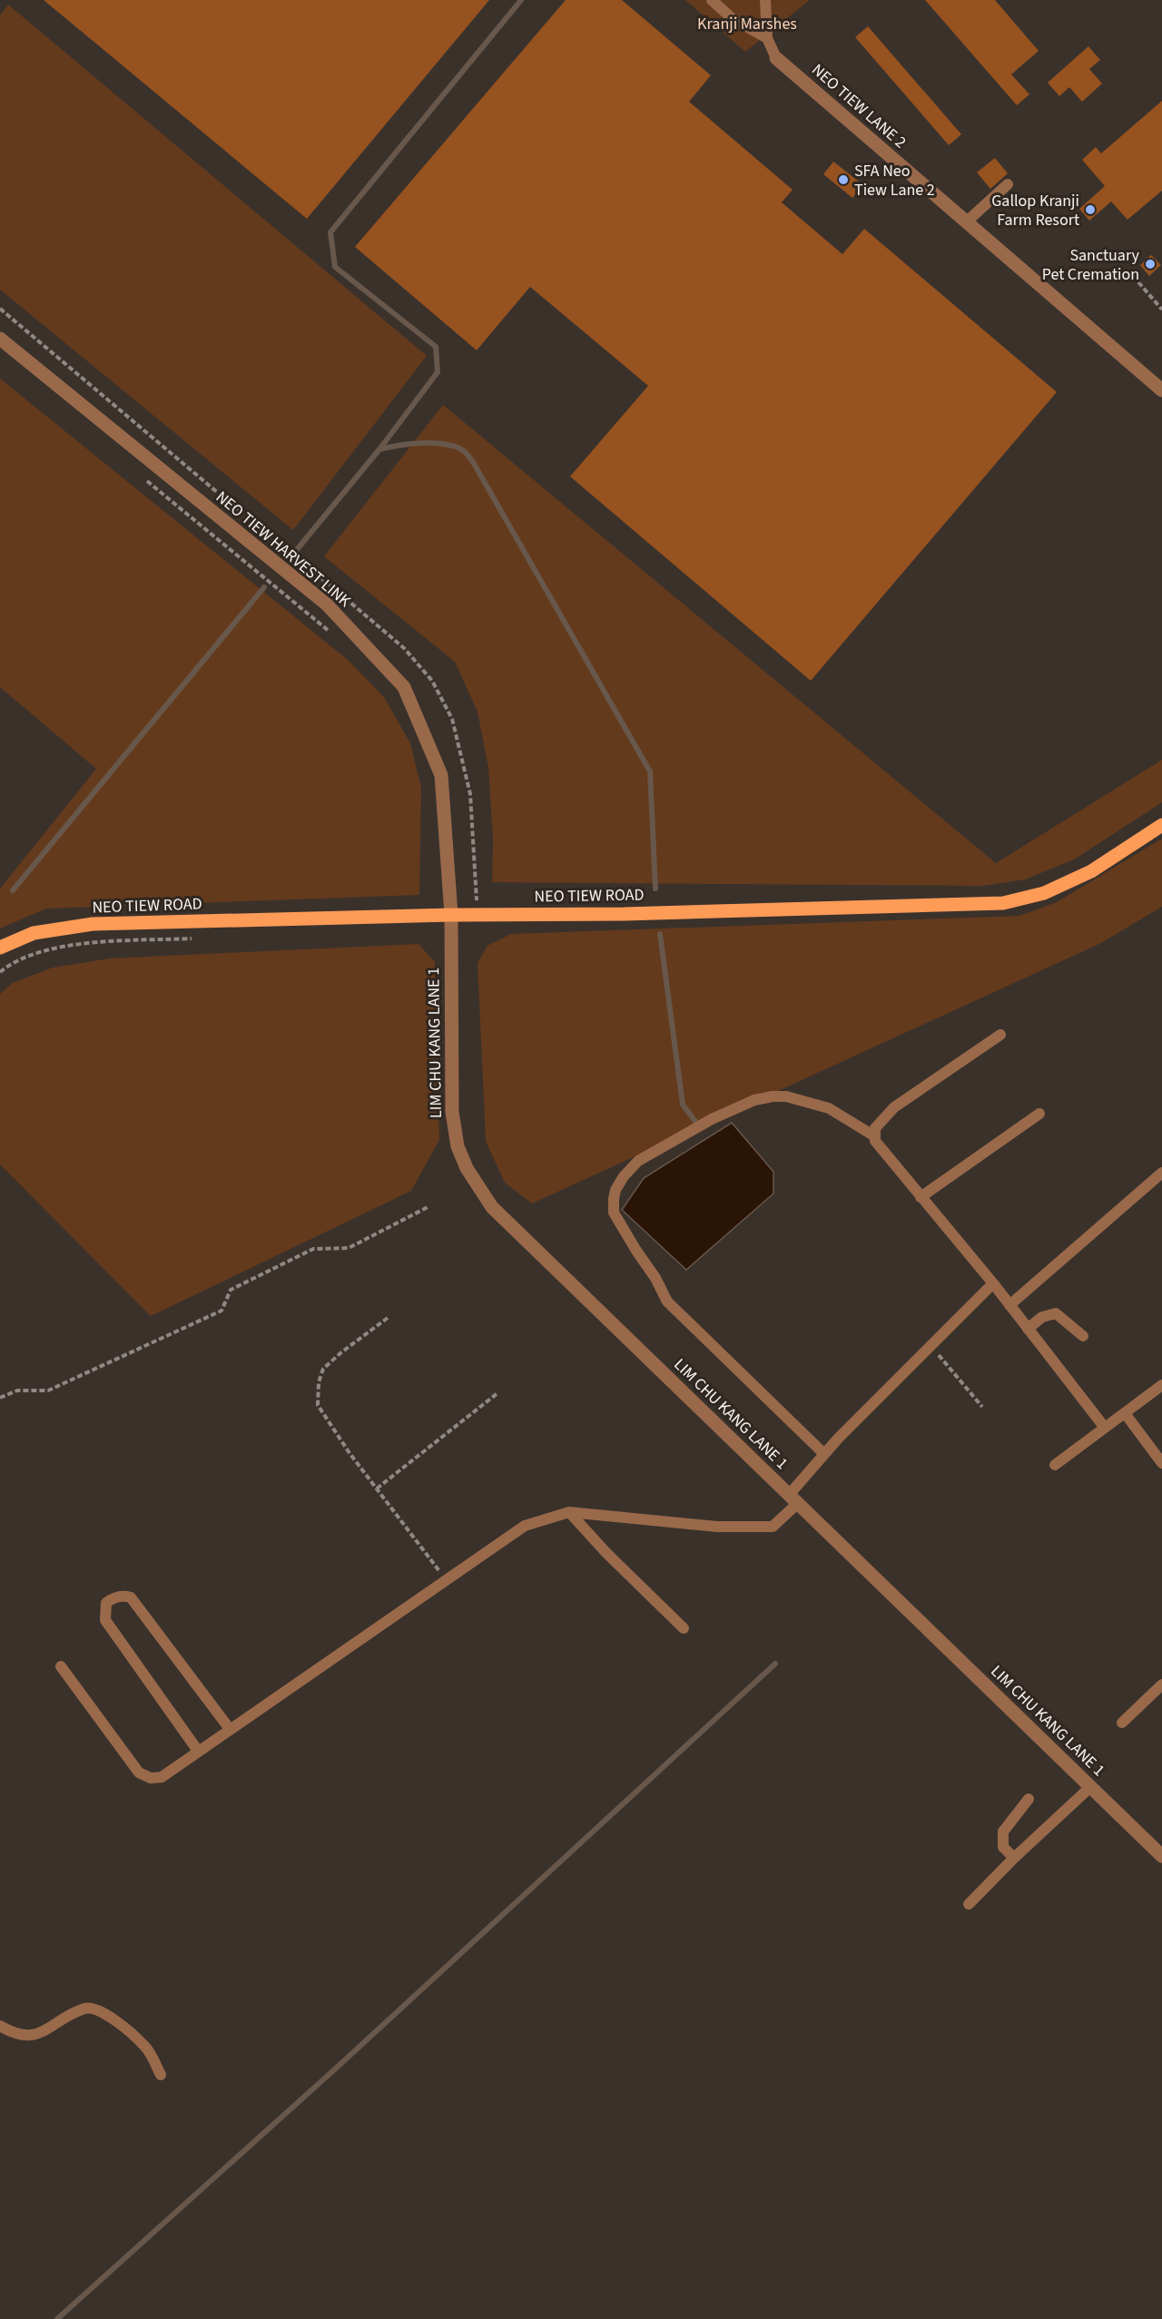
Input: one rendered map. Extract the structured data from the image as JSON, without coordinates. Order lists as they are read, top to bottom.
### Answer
{
  "streets": {
    "main road": ["NEO TIEW ROAD"],
    "street": ["NEO TIEW LANE 2", "NEO TIEW HARVEST LINK", "LIM CHU KANG LANE 1"]
  },
  "crossings": [
    ["NEO TIEW HARVEST LINK", "NEO TIEW ROAD"],
    ["NEO TIEW HARVEST LINK", "LIM CHU KANG LANE 1"],
    ["NEO TIEW ROAD", "LIM CHU KANG LANE 1"]
  ],
  "parks": ["Kranji Marshes"],
  "places": ["SFA Neo Tiew Lane 2", "Gallop Kranji Farm Resort", "Sanctuary Pet Cremation"]
}
